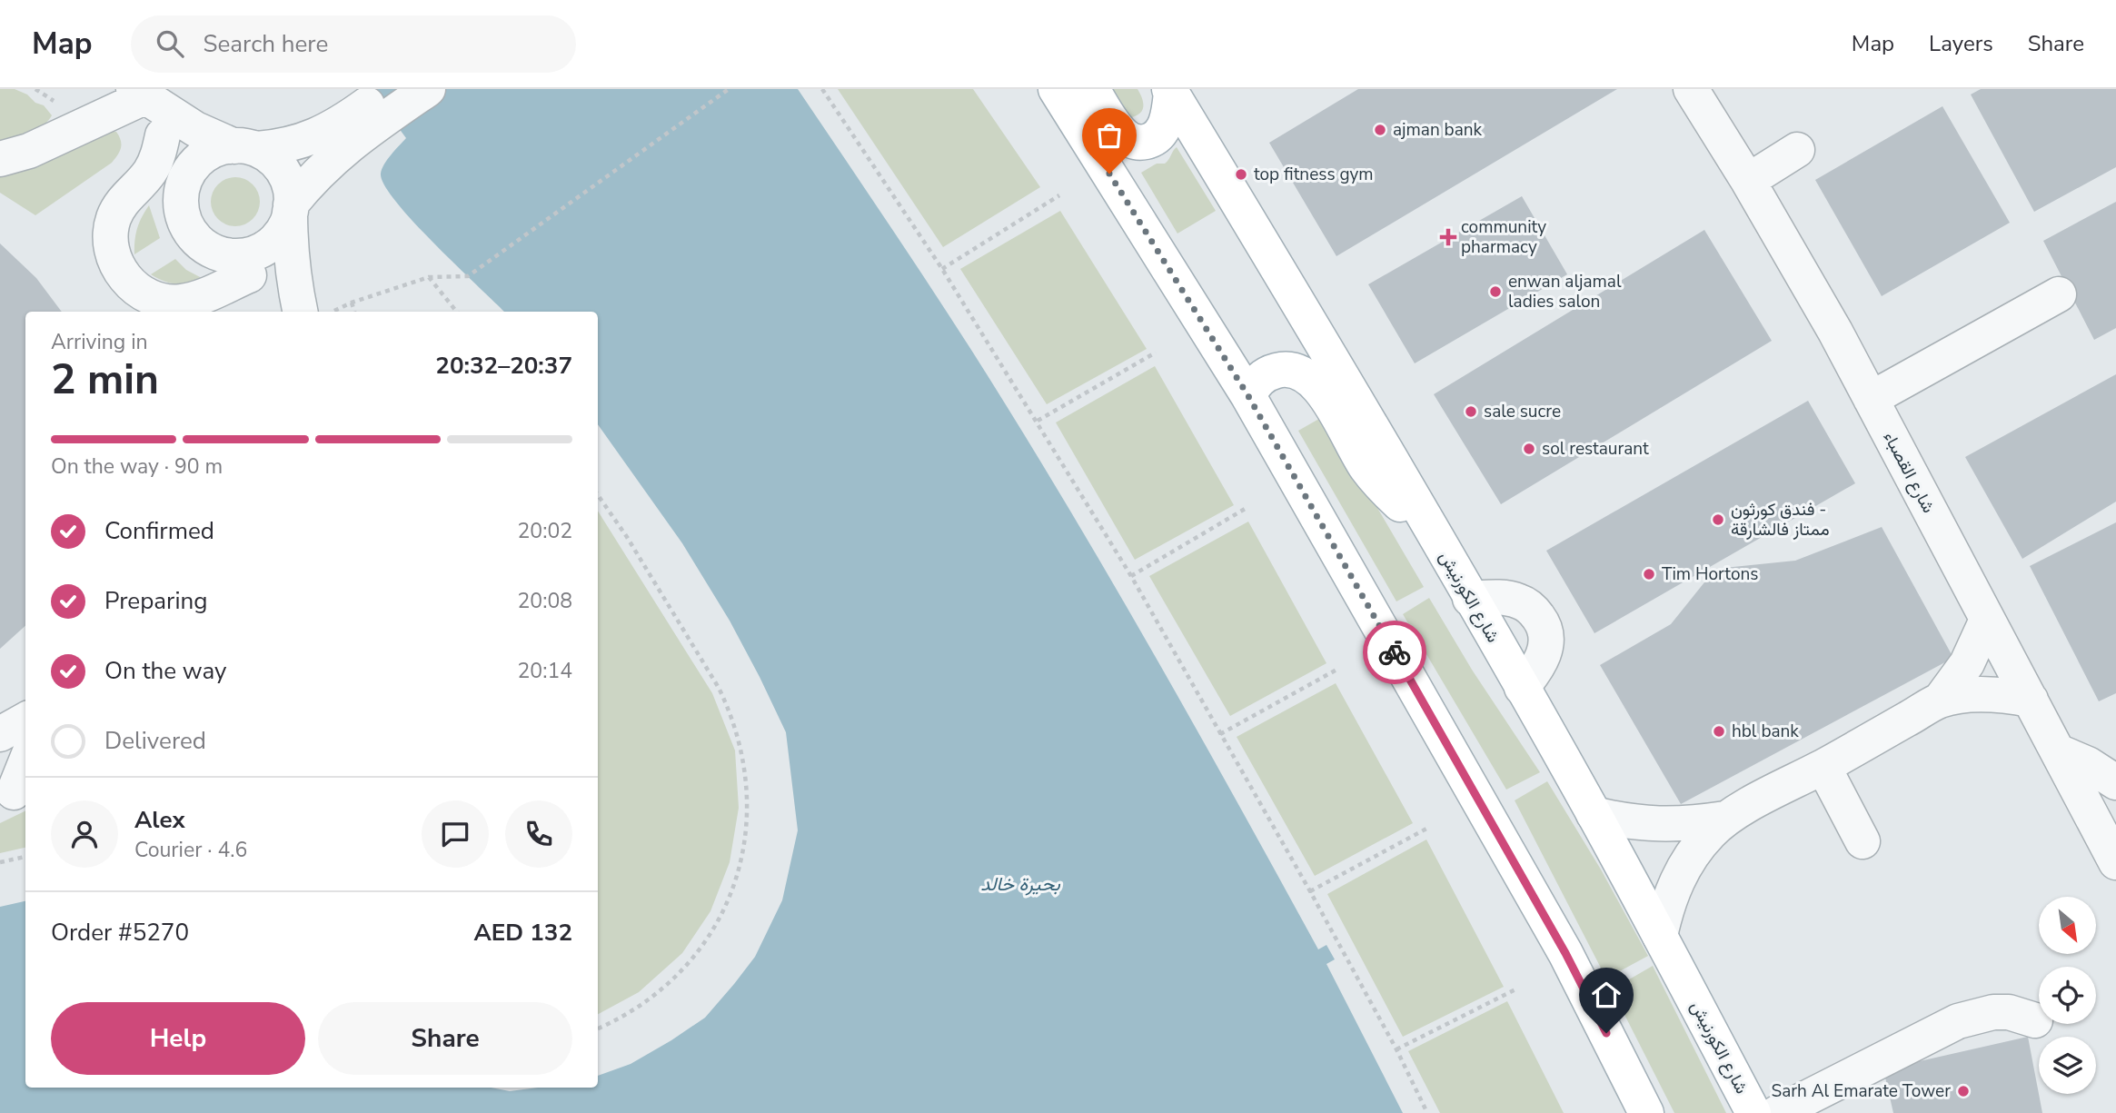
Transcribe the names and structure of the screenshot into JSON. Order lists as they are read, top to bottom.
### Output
{
  "streets": {
    "main road": ["شارع الكورنيش"],
    "street": ["شارع القصباء"]
  },
  "water": ["بحيرة خالد"],
  "places": {
    "other": [
      "ajman bank",
      "top fitness gym",
      "enwan aljamal ladies salon",
      "sale sucre",
      "sol restaurant",
      "فندق كورثون - ممتاز فالشارقة",
      "Tim Hortons",
      "hbl bank",
      "Sarh Al Emarate Tower"
    ],
    "health": ["community pharmacy"]
  },
  "north": "bottom right",
  "page": {
    "header": "Map",
    "search": "Search here",
    "nav": ["Map", "Layers", "Share"],
    "heading": ["2 min", "Arriving in", "20:32–20:37"],
    "panel": [
      "Alex",
      "Courier · 4.6",
      "Order #5270",
      "AED 132"
    ],
    "bar": "On the way · 90 m",
    "list": [
      ["Confirmed", "20:02"],
      ["Preparing", "20:08"],
      ["On the way", "20:14"],
      "Delivered"
    ],
    "buttons": ["Help", "Share"]
  }
}
